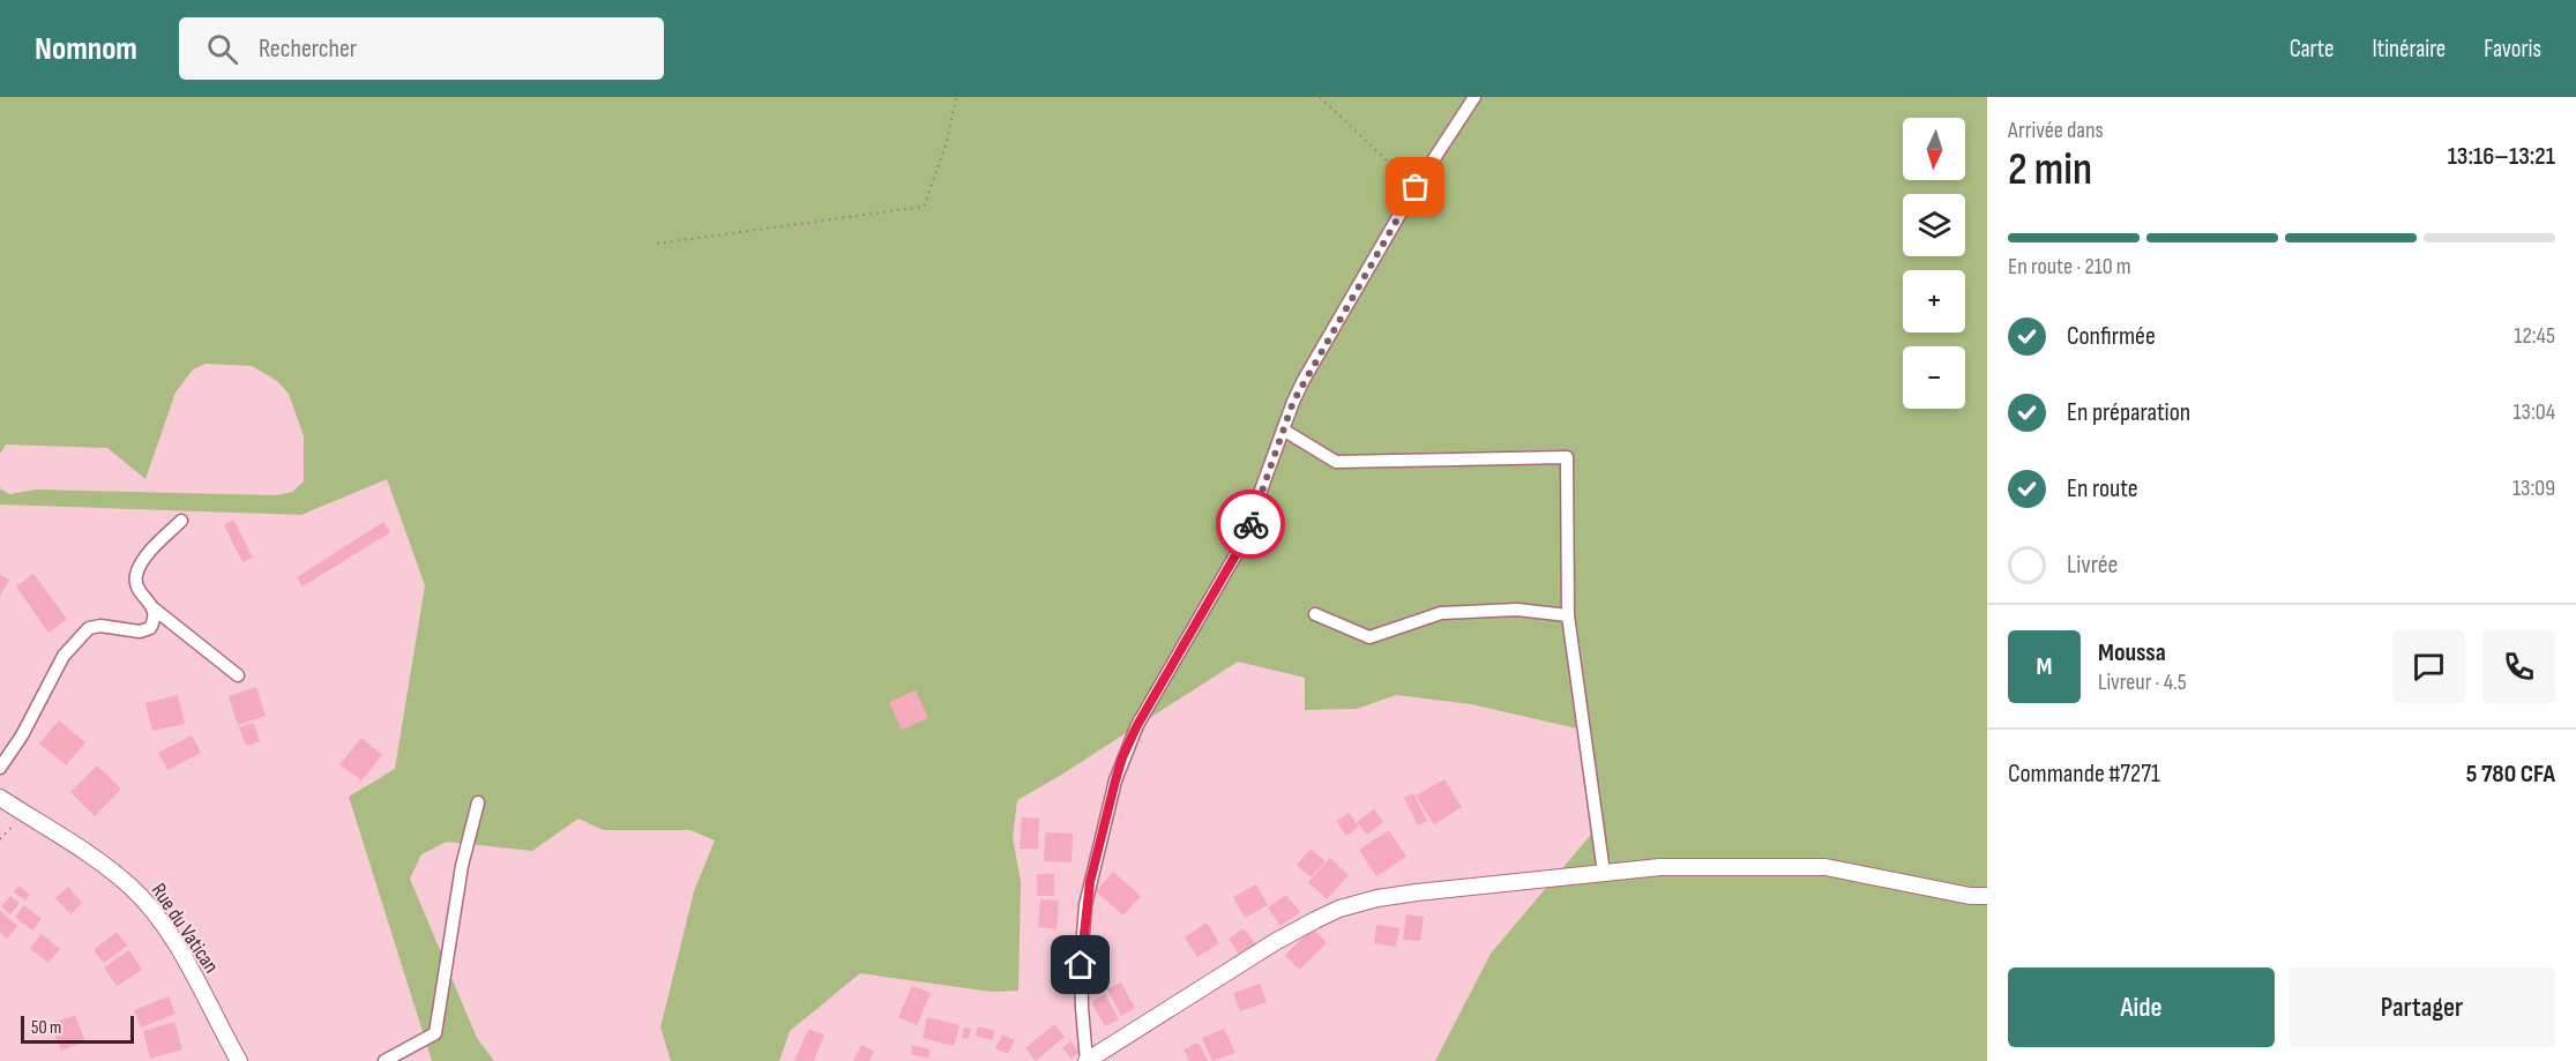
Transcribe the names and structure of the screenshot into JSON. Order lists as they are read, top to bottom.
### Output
{
  "streets": {
    "street": ["Rue du Vatican"]
  },
  "scale_bar": "50 m",
  "north": "bottom",
  "page": {
    "header": "Nomnom",
    "search": "Rechercher",
    "nav": ["Carte", "Itinéraire", "Favoris"],
    "heading": ["2 min", "Arrivée dans", "13:16–13:21"],
    "panel": [
      "Moussa",
      "Livreur · 4.5",
      "Commande #7271",
      "5 780 CFA"
    ],
    "map_buttons": ["+", "−"],
    "bar": "En route · 210 m",
    "list": [
      ["Confirmée", "12:45"],
      ["En préparation", "13:04"],
      ["En route", "13:09"],
      "Livrée"
    ],
    "round": "M",
    "buttons": ["Aide", "Partager"],
    "scale": "50 m"
  }
}
